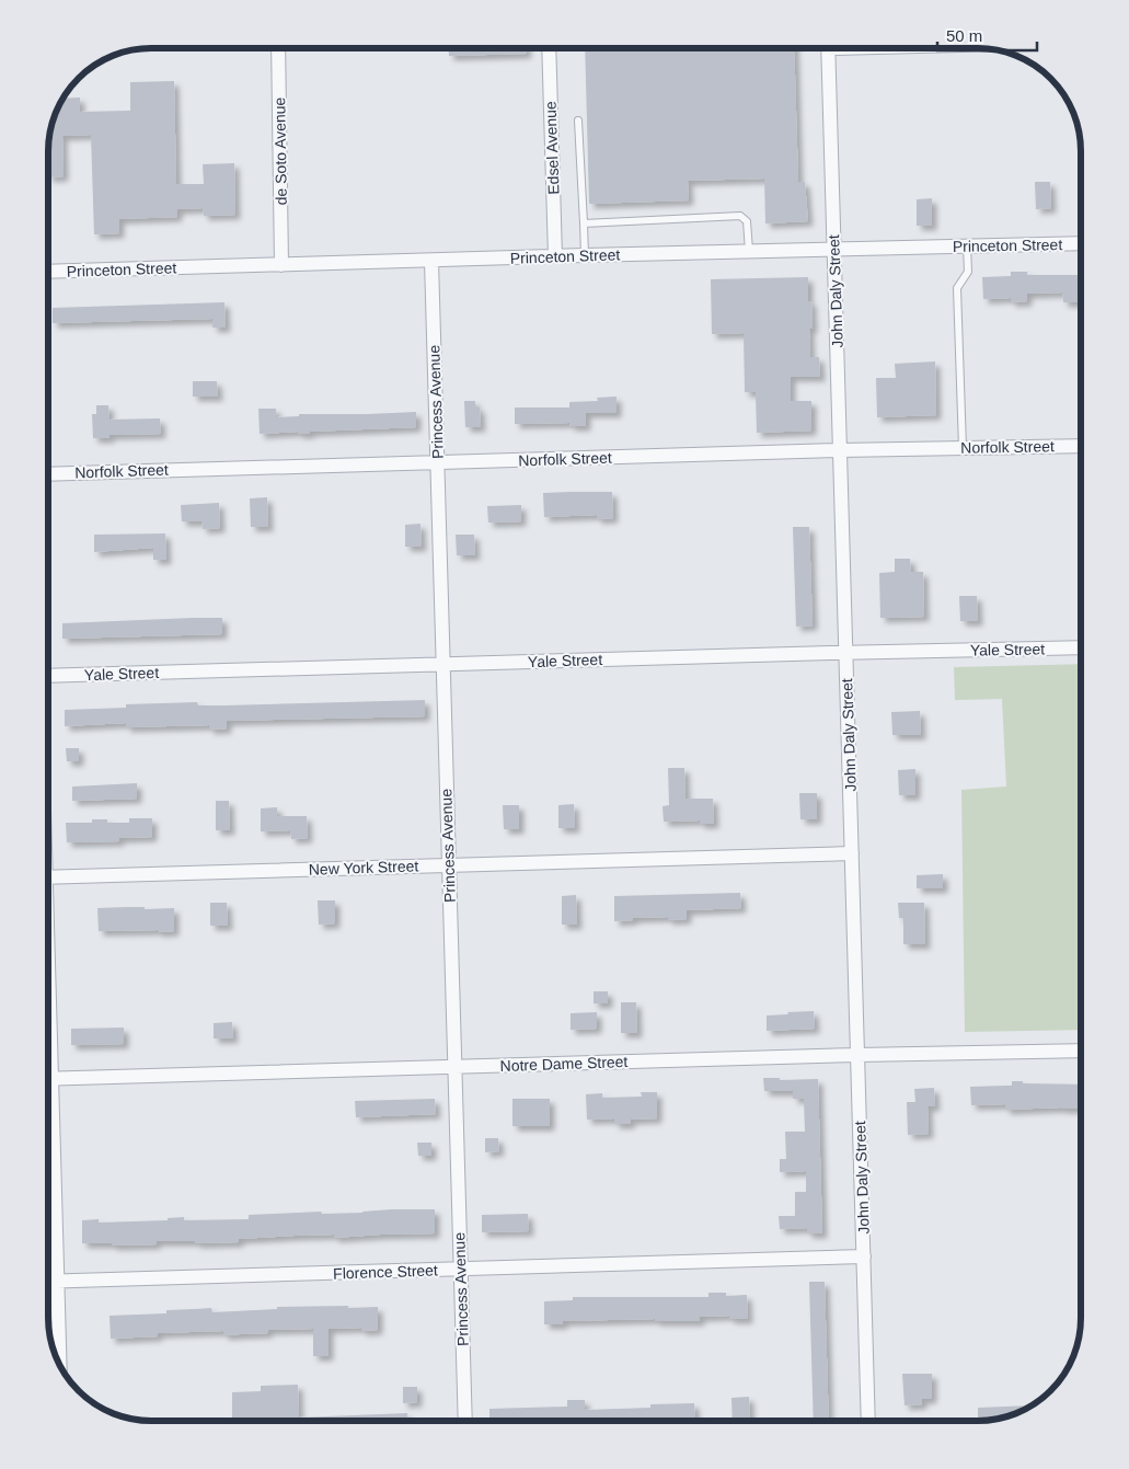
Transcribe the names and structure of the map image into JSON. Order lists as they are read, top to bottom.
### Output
{
  "streets": {
    "street": [
      "Edsel Avenue",
      "de Soto Avenue",
      "Princeton Street",
      "John Daly Street",
      "Princess Avenue",
      "Norfolk Street",
      "Yale Street",
      "New York Street",
      "Notre Dame Street",
      "Florence Street"
    ]
  },
  "crossings": [
    ["Edsel Avenue", "Princeton Street"],
    ["de Soto Avenue", "Princeton Street"],
    ["Princeton Street", "John Daly Street"],
    ["Princeton Street", "Princess Avenue"],
    ["John Daly Street", "Norfolk Street"],
    ["John Daly Street", "Yale Street"],
    ["John Daly Street", "New York Street"],
    ["John Daly Street", "Notre Dame Street"],
    ["John Daly Street", "Florence Street"],
    ["Princess Avenue", "Norfolk Street"],
    ["Princess Avenue", "Yale Street"],
    ["Princess Avenue", "New York Street"],
    ["Princess Avenue", "Notre Dame Street"],
    ["Princess Avenue", "Florence Street"]
  ],
  "scale_bar": "50 m"
}
